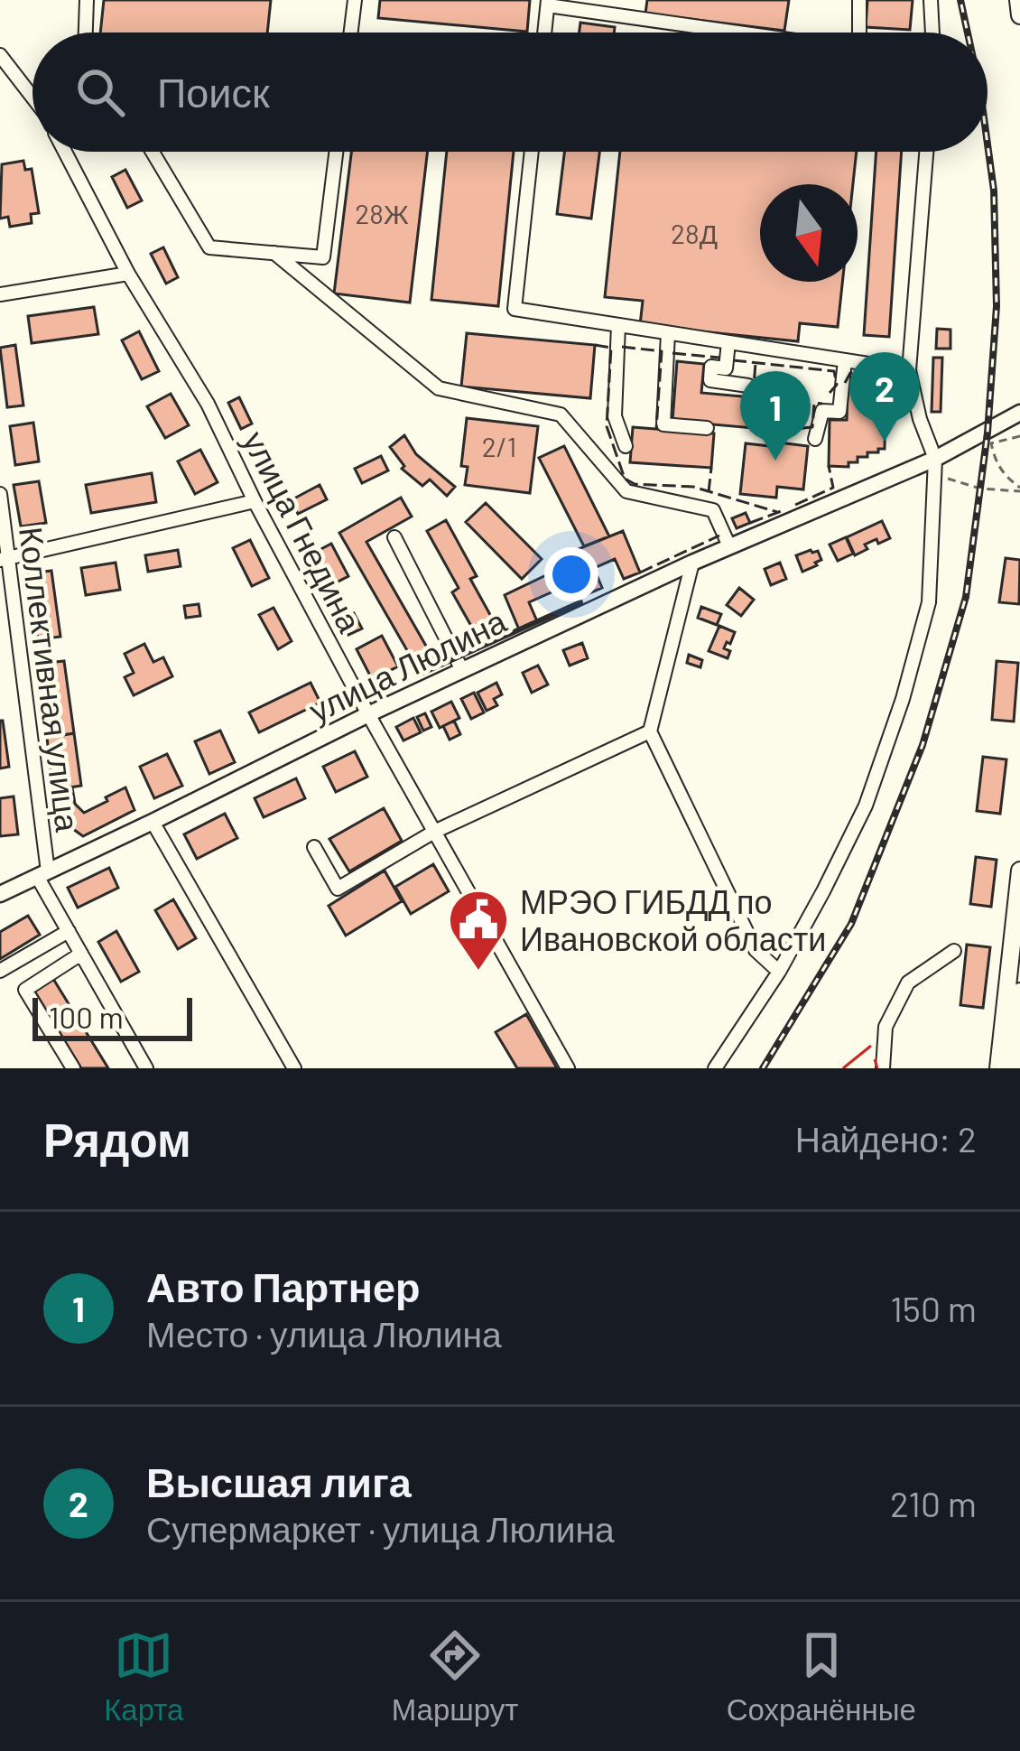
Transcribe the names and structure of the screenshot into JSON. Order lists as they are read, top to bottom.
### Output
{
  "streets": {
    "main road": ["улица Люлина"],
    "street": ["улица Гнедина", "Коллективная улица"]
  },
  "crossings": [
    ["улица Гнедина", "улица Люлина"],
    ["улица Люлина", "Коллективная улица"]
  ],
  "places": {
    "public building": ["МРЭО ГИБДД по Ивановской области"]
  },
  "house_numbers": ["28Ж", "28Д", "2/1"],
  "scale_bar": "100 m",
  "north": "bottom",
  "page": {
    "search": "Поиск",
    "pins": ["2", "1"],
    "scale": "100 m",
    "heading": ["Рядом", "Найдено: 2"],
    "list": [
      {
        "mark": "1",
        "name": "Авто Партнер",
        "note": "Место · улица Люлина",
        "value": "150 m"
      },
      {
        "mark": "2",
        "name": "Высшая лига",
        "note": "Супермаркет · улица Люлина",
        "value": "210 m"
      }
    ],
    "nav": ["Карта", "Маршрут", "Сохранённые"]
  }
}
